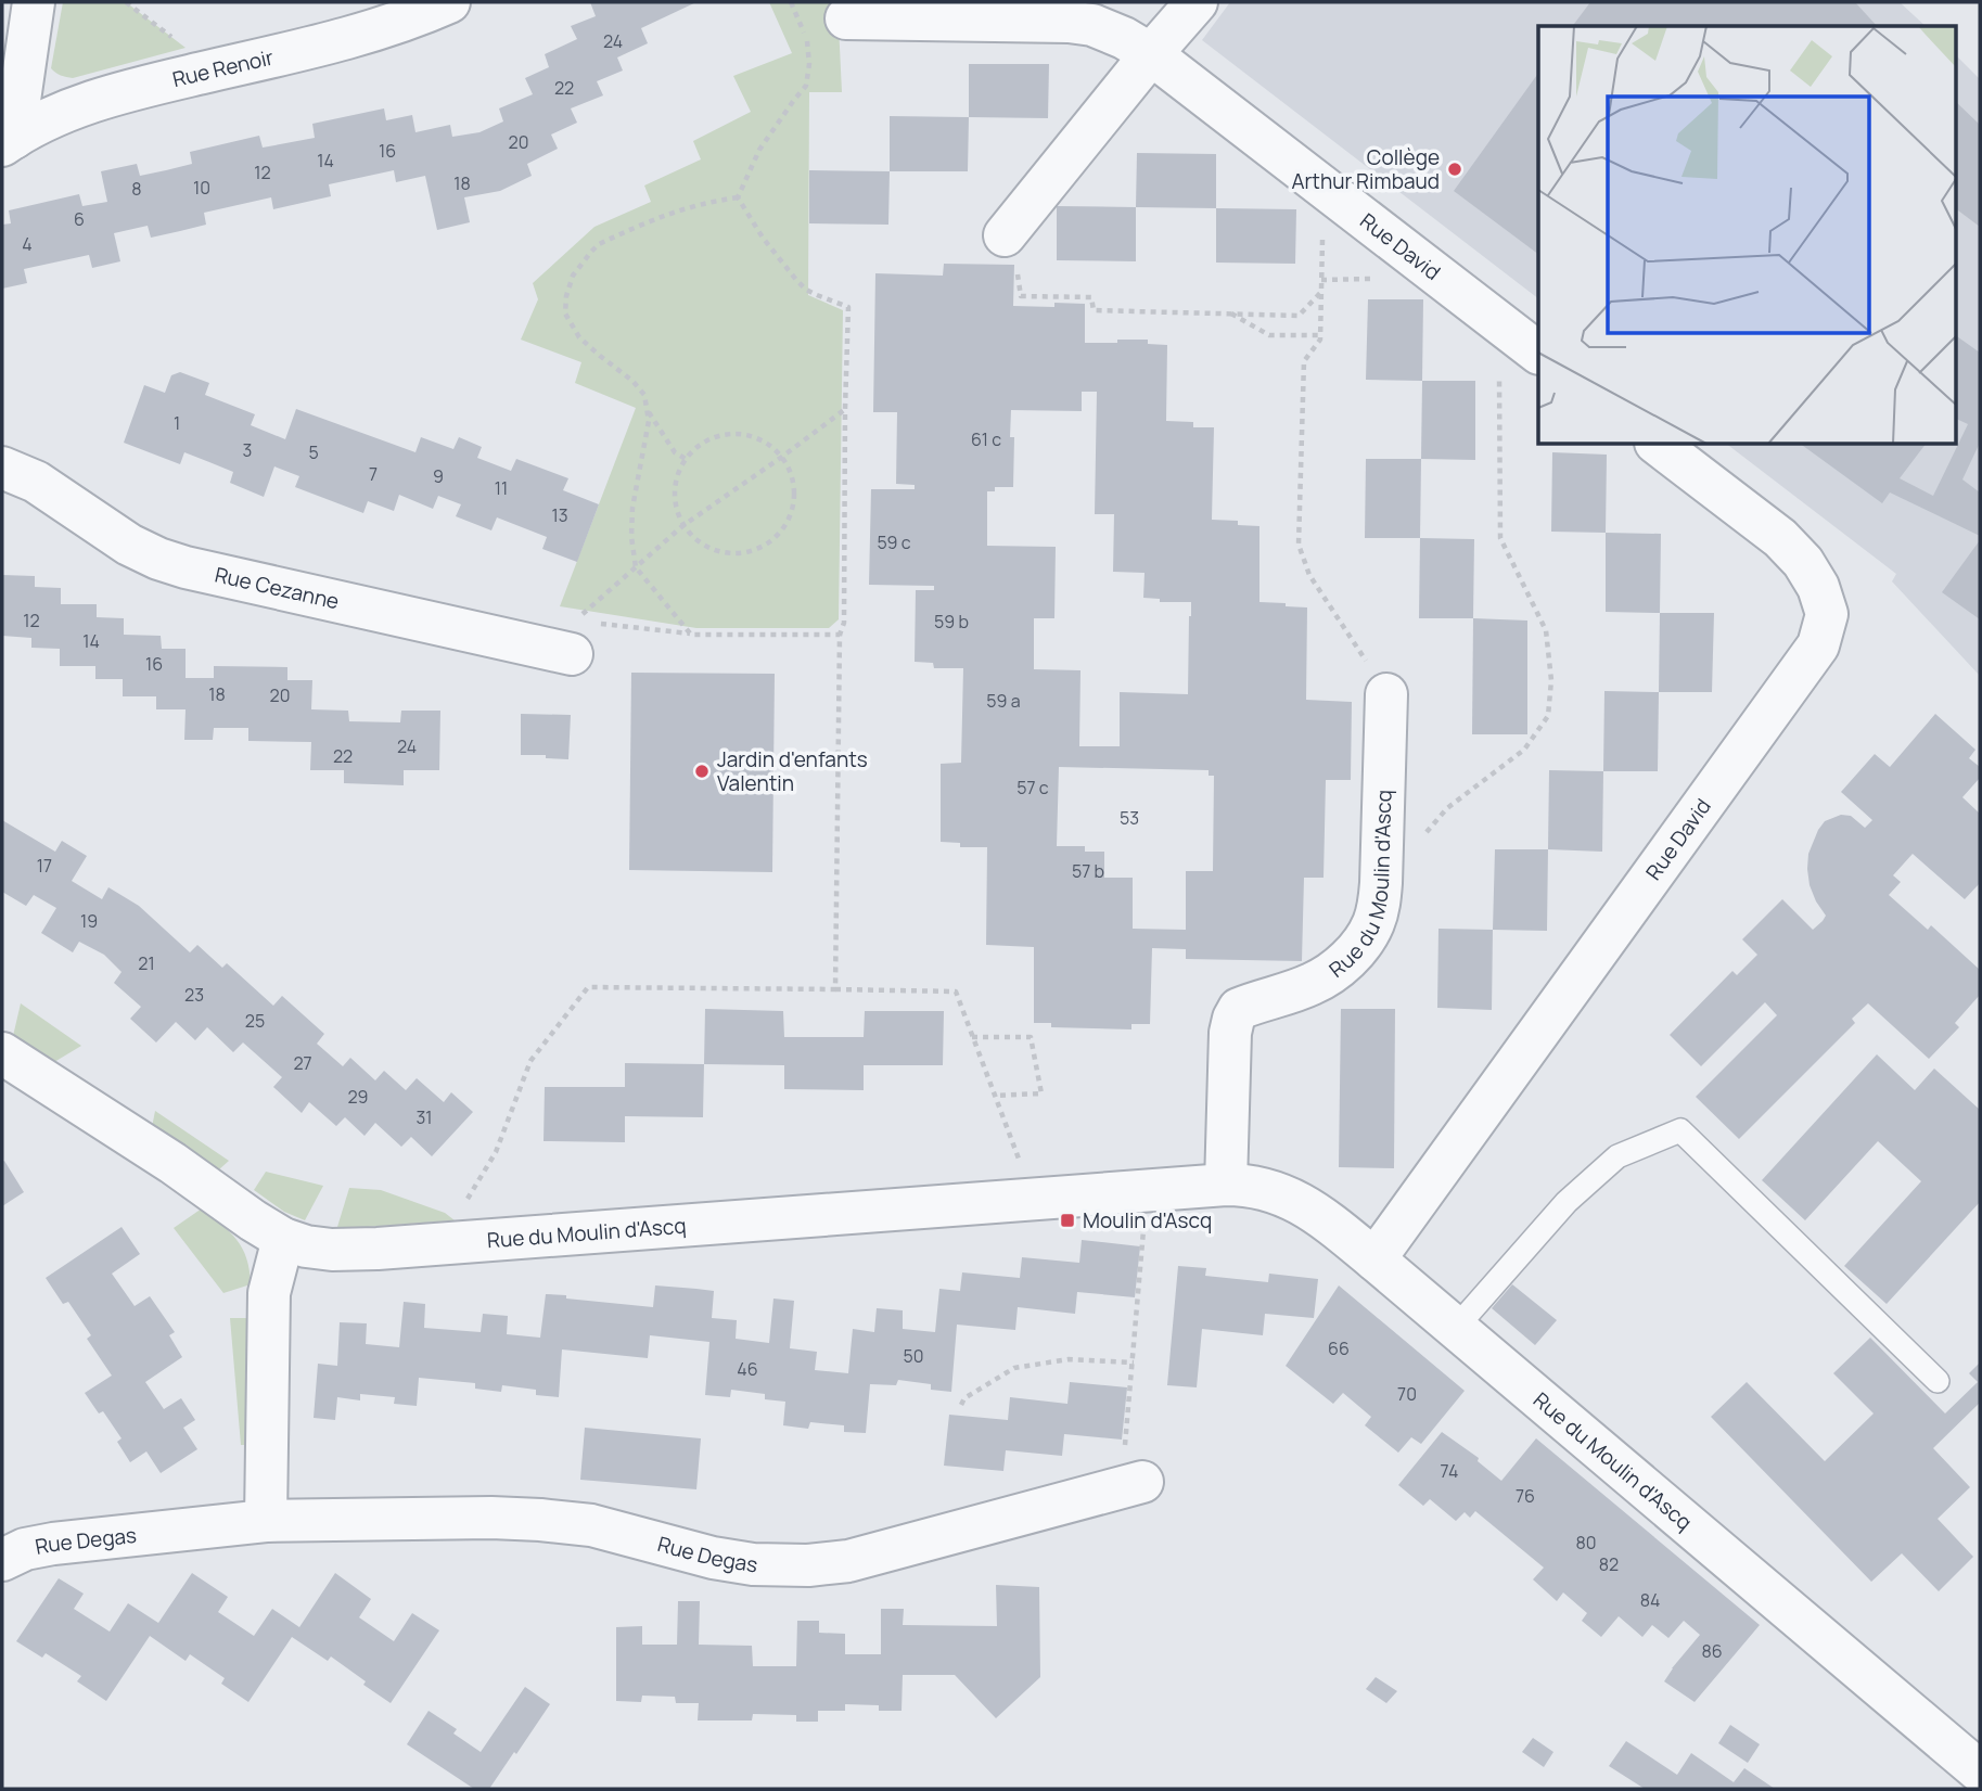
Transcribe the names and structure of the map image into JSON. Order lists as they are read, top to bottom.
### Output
{
  "streets": {
    "street": [
      "Rue Renoir",
      "Rue David",
      "Rue Cezanne",
      "Rue du Moulin d'Ascq",
      "Rue Degas"
    ]
  },
  "crossings": [
    ["Rue David", "Rue du Moulin d'Ascq"]
  ],
  "places": {
    "other": ["Collège Arthur Rimbaud", "Jardin d'enfants Valentin"],
    "transit": ["Moulin d'Ascq"]
  },
  "house_numbers": [
    "24",
    "22",
    "20",
    "16",
    "14",
    "12",
    "18",
    "10",
    "8",
    "6",
    "4",
    "1",
    "61 c",
    "3",
    "5",
    "7",
    "9",
    "11",
    "13",
    "59 c",
    "12",
    "59 b",
    "14",
    "16",
    "18",
    "20",
    "59 a",
    "24",
    "22",
    "57 c",
    "53",
    "17",
    "57 b",
    "19",
    "21",
    "23",
    "25",
    "27",
    "29",
    "31",
    "66",
    "50",
    "46",
    "70",
    "74",
    "76",
    "80",
    "82",
    "84",
    "86"
  ]
}
